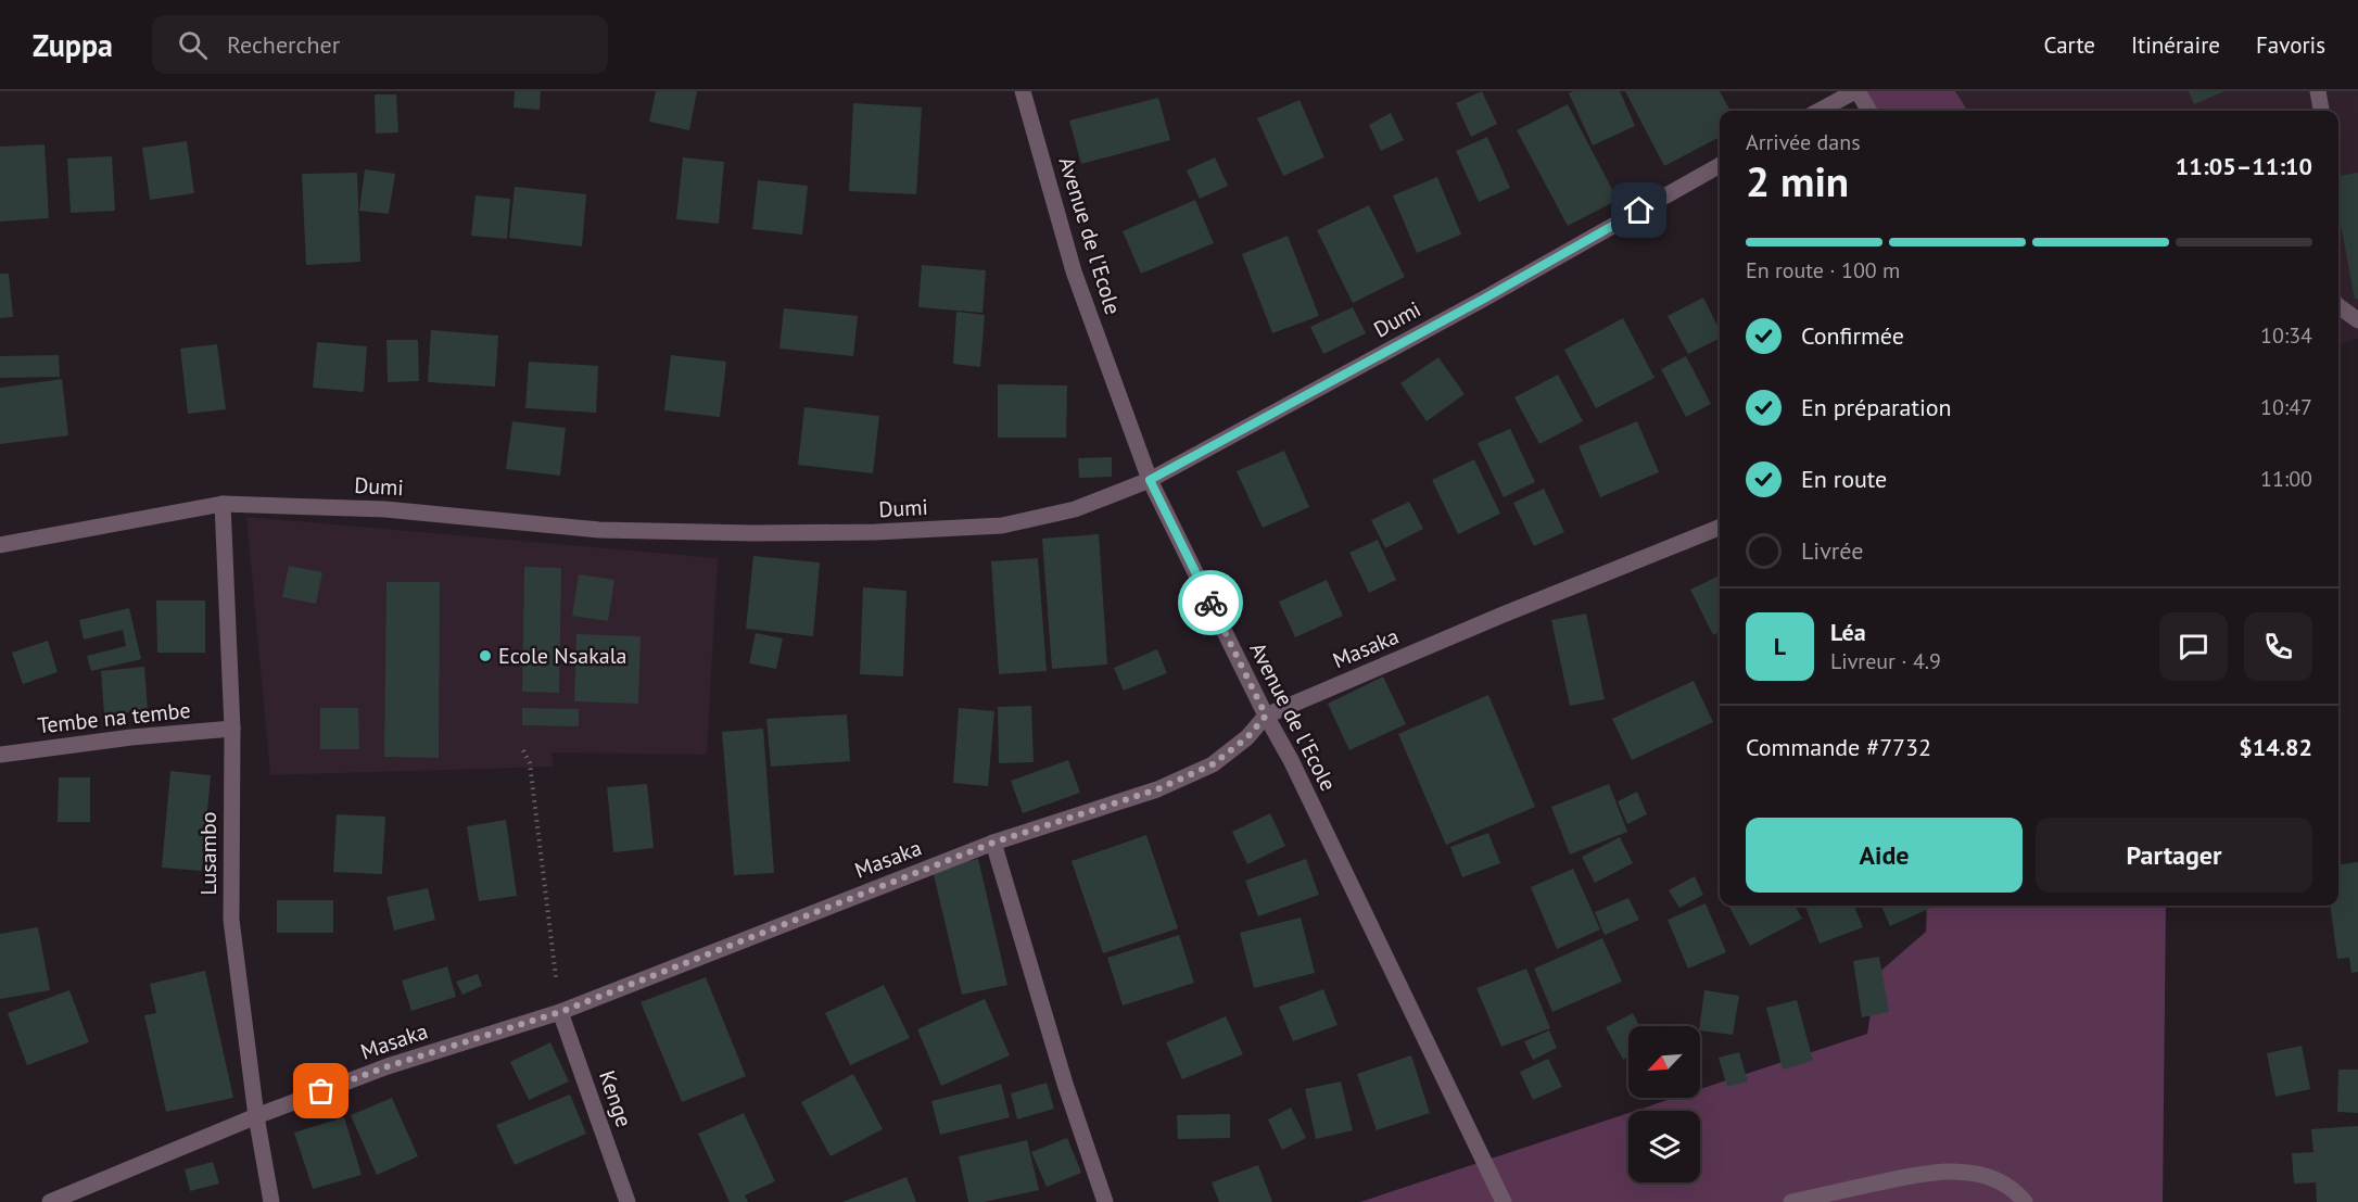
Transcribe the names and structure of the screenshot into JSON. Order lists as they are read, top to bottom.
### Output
{
  "streets": {
    "street": [
      "Avenue de l'Ecole",
      "Dumi",
      "Masaka",
      "Tembe na tembe",
      "Lusambo",
      "Kenge"
    ]
  },
  "crossings": [
    ["Avenue de l'Ecole", "Dumi"],
    ["Avenue de l'Ecole", "Masaka"],
    ["Dumi", "Lusambo"],
    ["Masaka", "Lusambo"],
    ["Masaka", "Kenge"],
    ["Tembe na tembe", "Lusambo"]
  ],
  "places": ["Ecole Nsakala"],
  "north": "bottom left",
  "page": {
    "header": "Zuppa",
    "search": "Rechercher",
    "nav": ["Carte", "Itinéraire", "Favoris"],
    "heading": ["2 min", "Arrivée dans", "11:05–11:10"],
    "panel": [
      "Léa",
      "Livreur · 4.9",
      "Commande #7732",
      "$14.82"
    ],
    "bar": "En route · 100 m",
    "list": [
      ["Confirmée", "10:34"],
      ["En préparation", "10:47"],
      ["En route", "11:00"],
      "Livrée"
    ],
    "round": "L",
    "buttons": ["Aide", "Partager"]
  }
}
